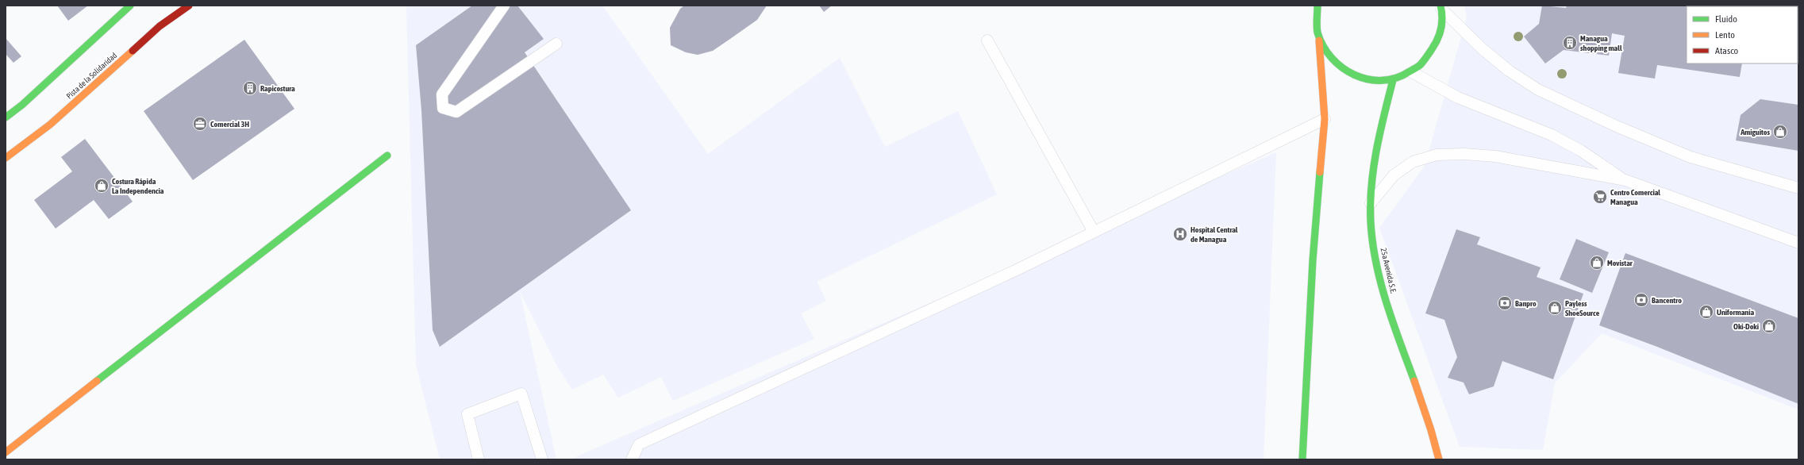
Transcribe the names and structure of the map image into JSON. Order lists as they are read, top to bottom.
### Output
{
  "streets": {
    "street": ["Pista de la Solidaridad", "25a Avenida S.E."]
  },
  "places": {
    "building": ["Managua shopping mall", "Rapicostura"],
    "office": ["Comercial 3H"],
    "shop": [
      "Amiguitos",
      "Costura Rápida La Independencia",
      "Movistar",
      "Payless ShoeSource",
      "Uniformania",
      "Oki-Doki"
    ],
    "supermarket": ["Centro Comercial Managua"],
    "hospital": ["Hospital Central de Managua"],
    "bank": ["Bancentro", "Banpro"]
  },
  "legend": ["Fluido", "Lento", "Atasco"]
}
